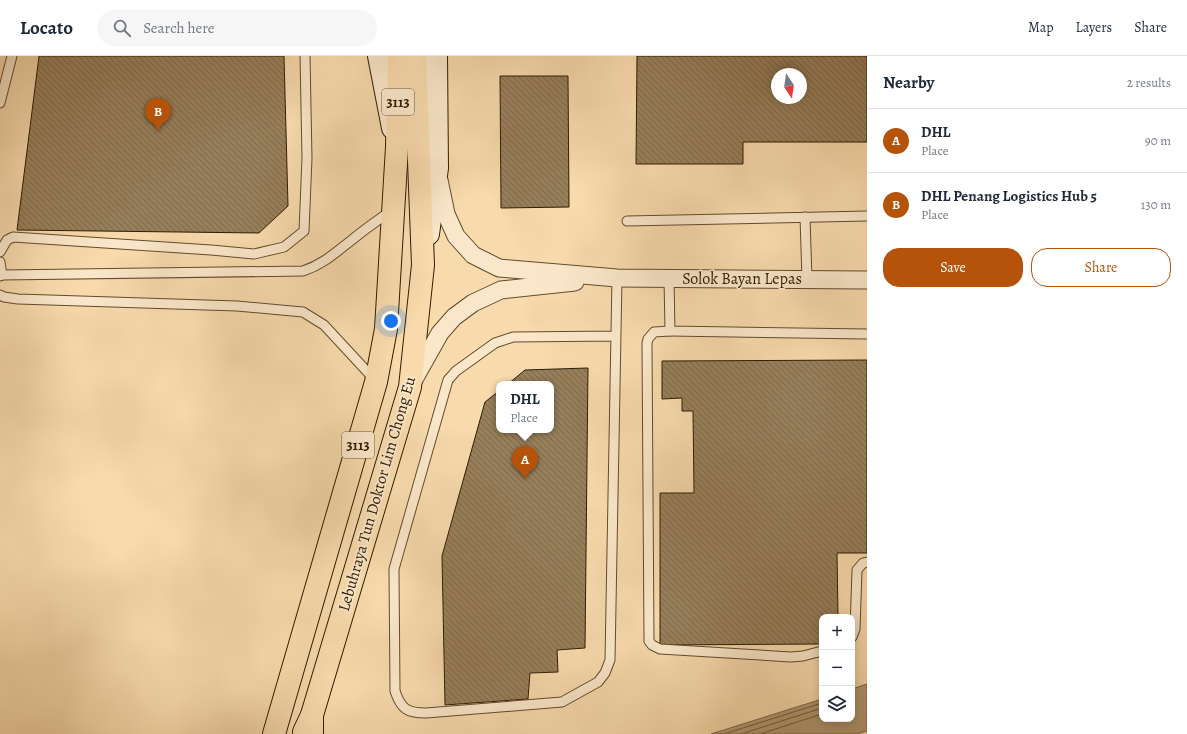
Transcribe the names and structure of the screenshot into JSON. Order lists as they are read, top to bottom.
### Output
{
  "streets": {
    "highway": ["3113", "Lebuhraya Tun Doktor Lim Chong Eu"],
    "street": ["Solok Bayan Lepas"]
  },
  "crossings": [
    ["Solok Bayan Lepas", "Lebuhraya Tun Doktor Lim Chong Eu"]
  ],
  "north": "bottom",
  "page": {
    "header": "Locato",
    "search": "Search here",
    "nav": ["Map", "Layers", "Share"],
    "heading": ["Nearby", "2 results"],
    "pins": ["B", "A"],
    "list": [
      {
        "mark": "A",
        "name": "DHL",
        "note": "Place",
        "value": "90 m"
      },
      {
        "mark": "B",
        "name": "DHL Penang Logistics Hub 5",
        "note": "Place",
        "value": "130 m"
      }
    ],
    "buttons": ["Save", "Share"],
    "popup": ["DHL", "Place"],
    "map_buttons": ["+", "−"]
  }
}
